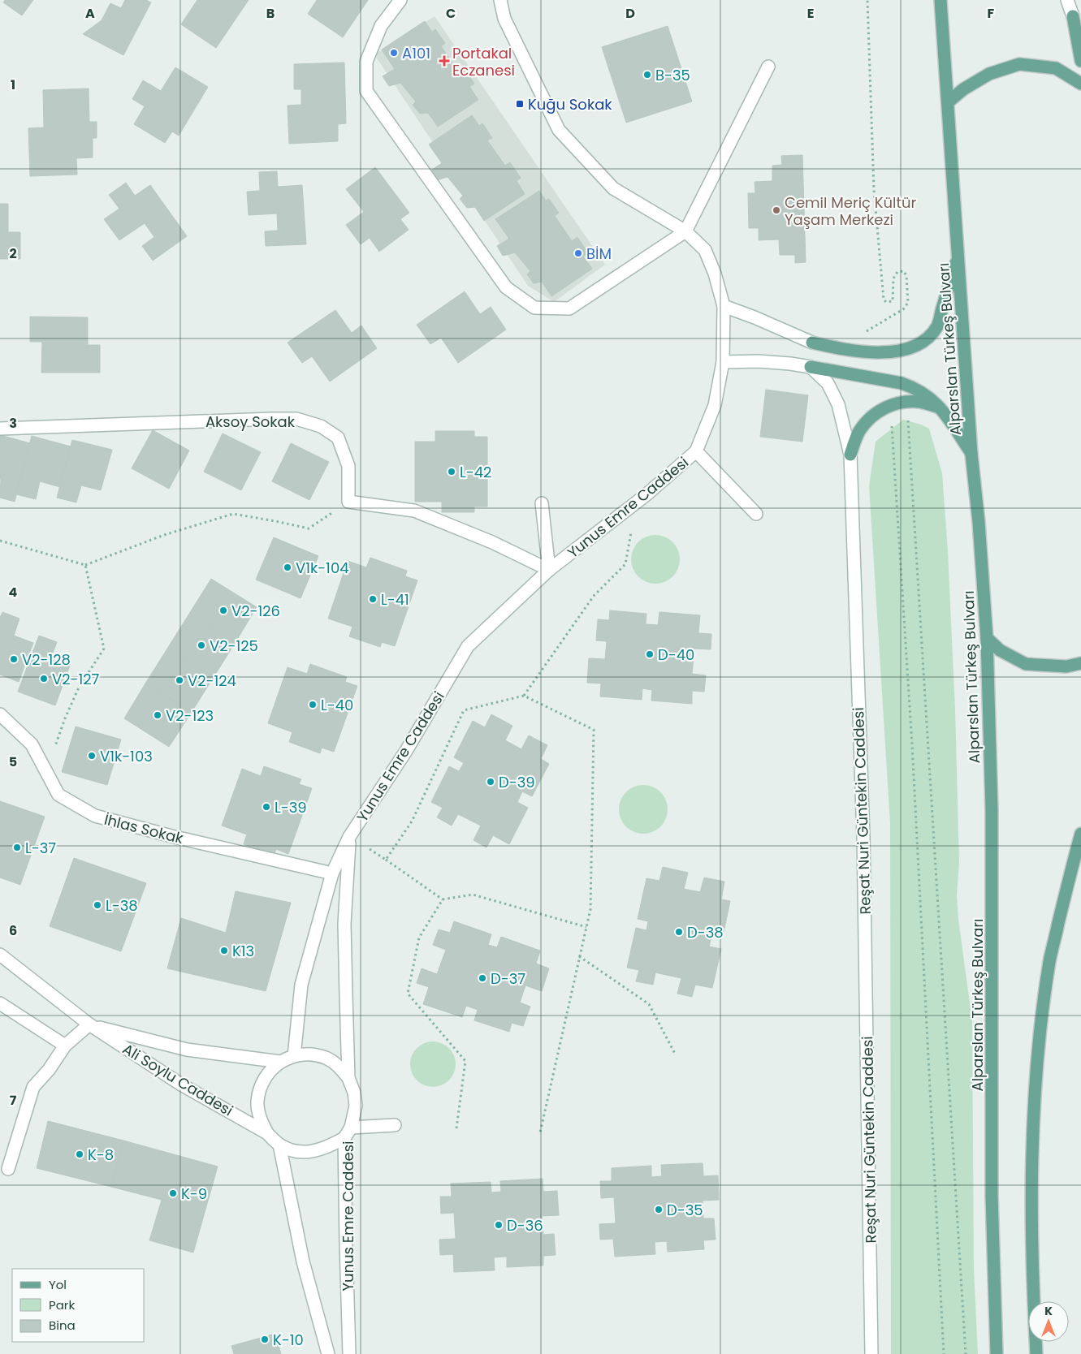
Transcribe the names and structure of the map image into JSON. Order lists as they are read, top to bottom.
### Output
{
  "streets": {
    "main road": ["Alparslan Türkeş Bulvarı"],
    "street": [
      "Aksoy Sokak",
      "Yunus Emre Caddesi",
      "Reşat Nuri Güntekin Caddesi",
      "İhlas Sokak",
      "Ali Soylu Caddesi"
    ]
  },
  "crossings": [
    ["Yunus Emre Caddesi", "İhlas Sokak"],
    ["Yunus Emre Caddesi", "Ali Soylu Caddesi"]
  ],
  "places": {
    "other": [
      "A101",
      "B-35",
      "Cemil Meriç Kültür Yaşam Merkezi",
      "BİM",
      "L-42",
      "V1k-104",
      "L-41",
      "V2-126",
      "V2-125",
      "D-40",
      "V2-128",
      "V2-127",
      "V2-124",
      "L-40",
      "V2-123",
      "V1k-103",
      "D-39",
      "L-39",
      "L-37",
      "L-38",
      "D-38",
      "K13",
      "D-37",
      "K-8",
      "K-9",
      "D-35",
      "D-36",
      "K-10"
    ],
    "health": ["Portakal Eczanesi"],
    "transit": ["Kuğu Sokak"]
  },
  "legend": ["Yol", "Park", "Bina"],
  "north": "top",
  "grid": {
    "columns": [
      "A",
      "B",
      "C",
      "D",
      "E",
      "F"
    ],
    "rows": [
      "1",
      "2",
      "3",
      "4",
      "5",
      "6",
      "7"
    ]
  }
}
